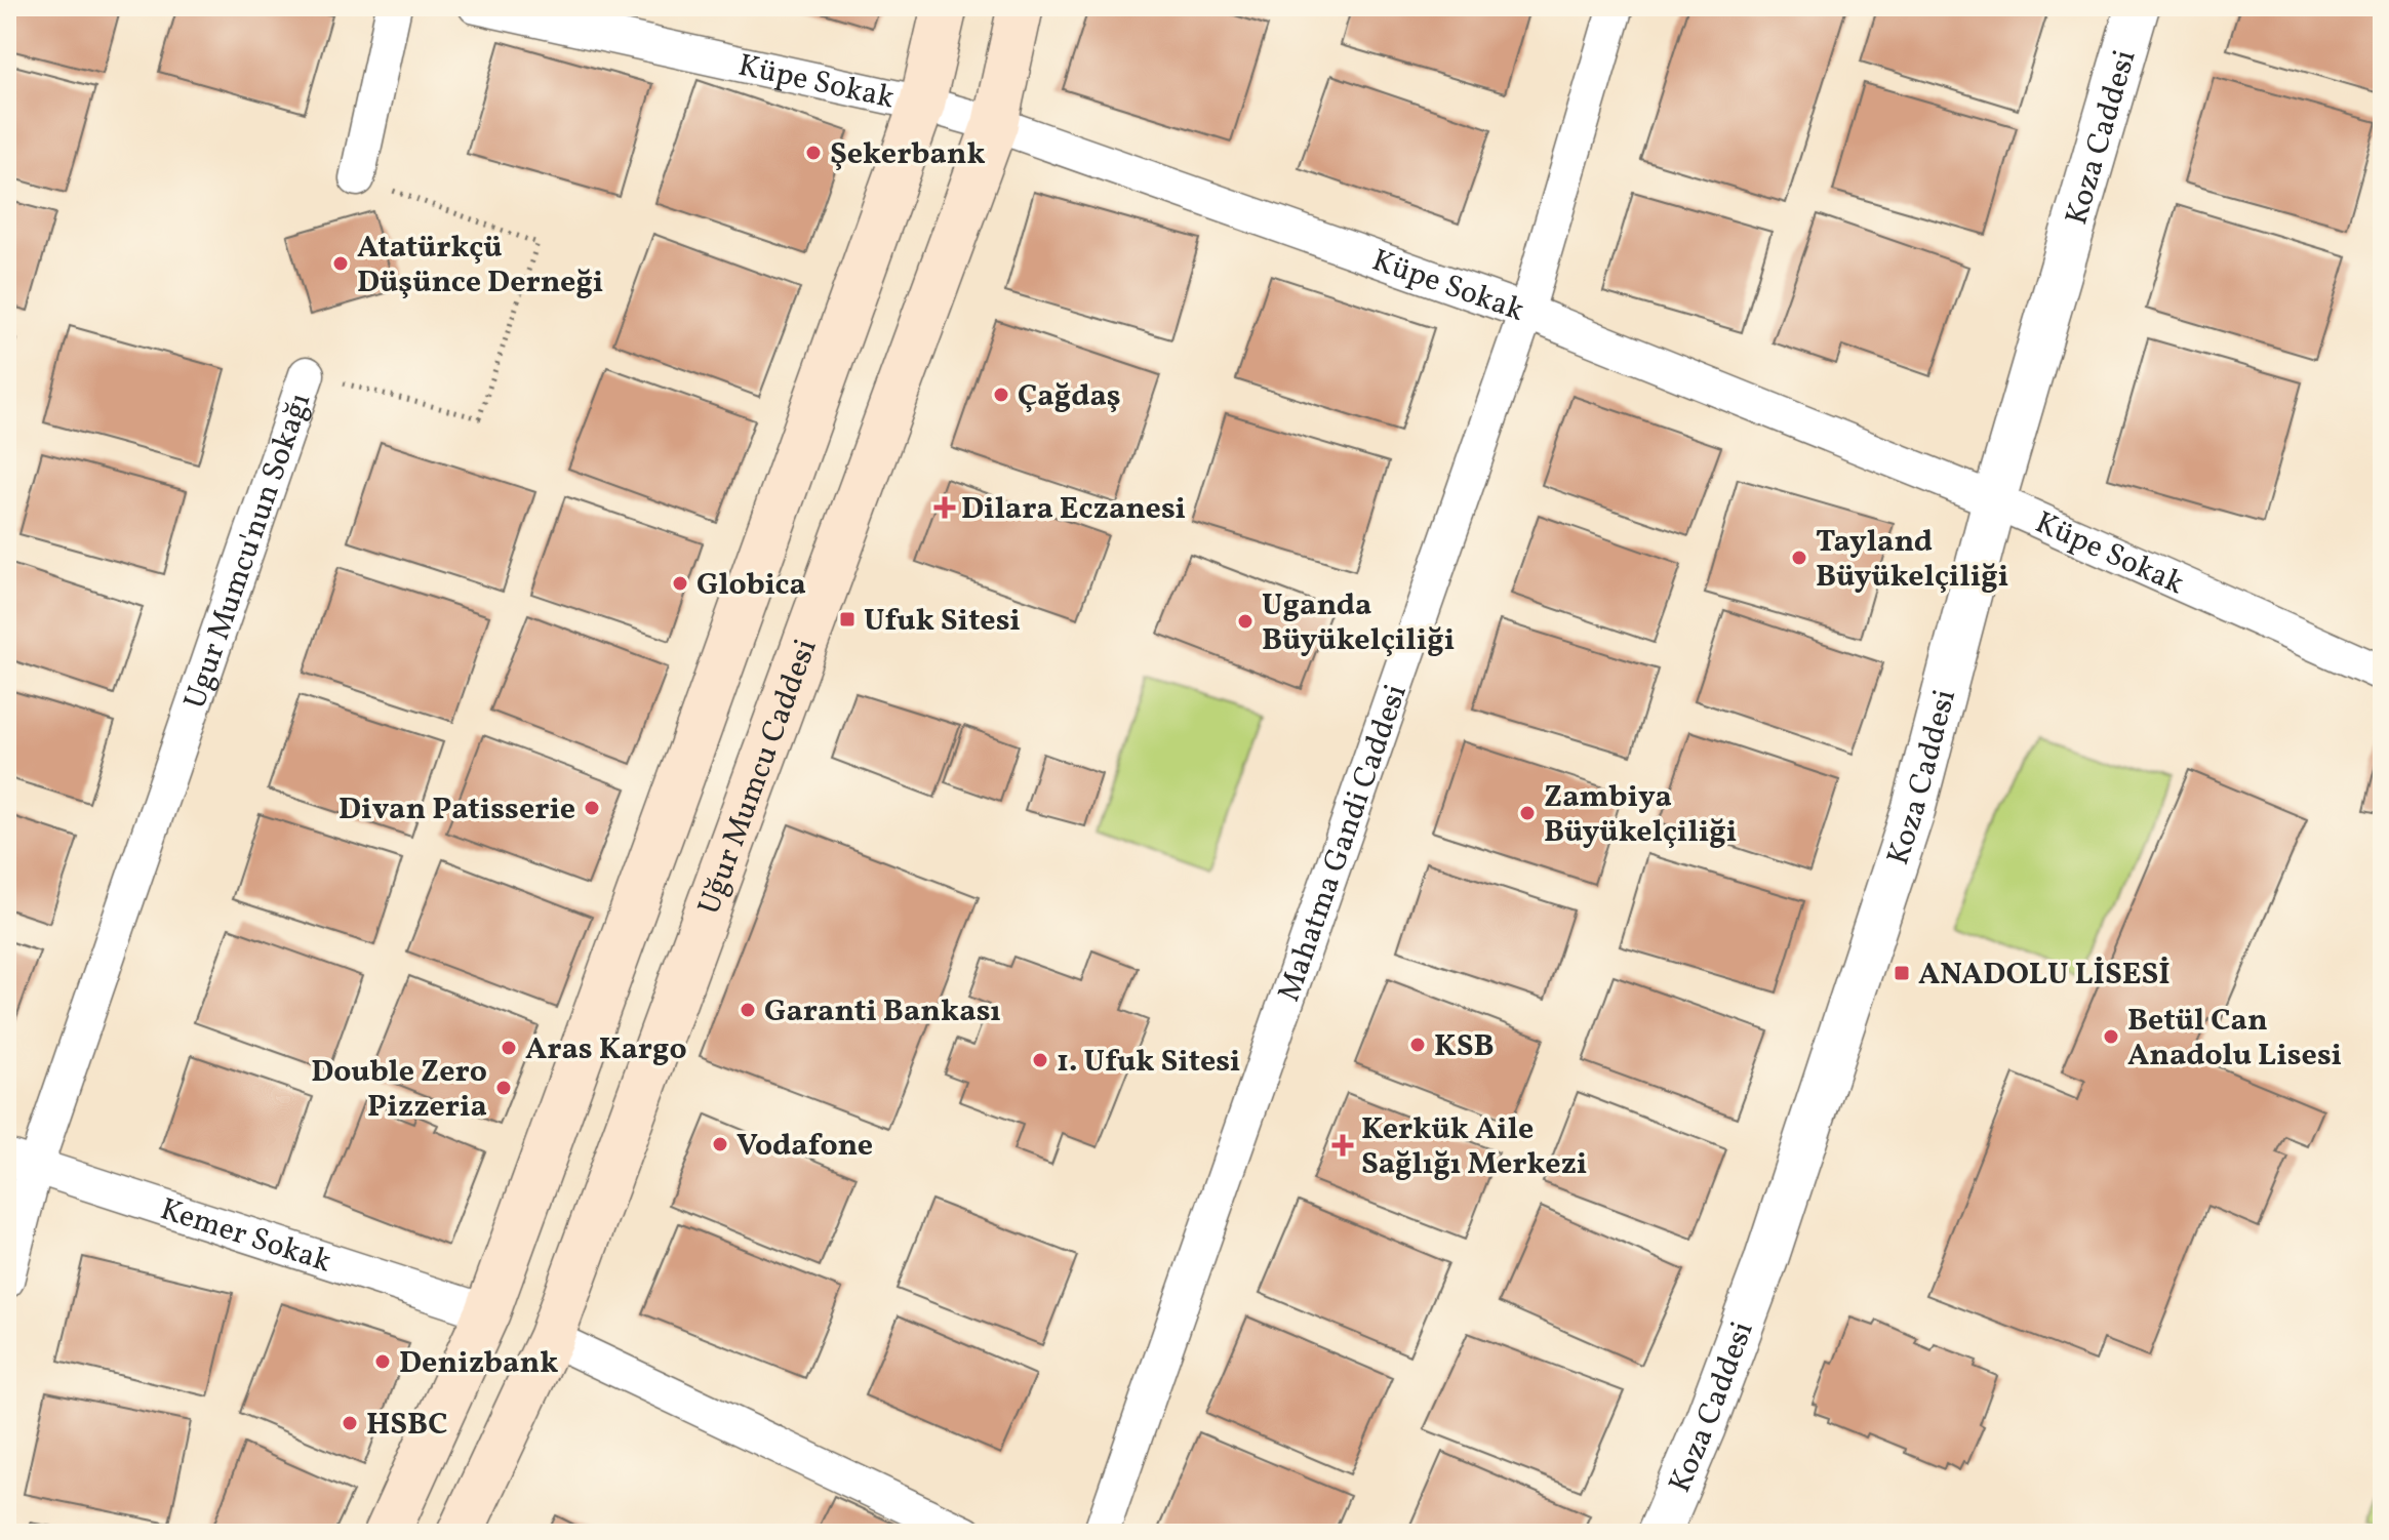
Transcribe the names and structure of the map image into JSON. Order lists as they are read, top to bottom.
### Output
{
  "streets": {
    "main road": ["Uğur Mumcu Caddesi"],
    "street": [
      "Küpe Sokak",
      "Koza Caddesi",
      "Ugur Mumcu'nun Sokağı",
      "Mahatma Gandi Caddesi",
      "Kemer Sokak"
    ]
  },
  "crossings": [
    ["Küpe Sokak", "Koza Caddesi"],
    ["Küpe Sokak", "Uğur Mumcu Caddesi"],
    ["Küpe Sokak", "Mahatma Gandi Caddesi"],
    ["Ugur Mumcu'nun Sokağı", "Kemer Sokak"]
  ],
  "places": {
    "other": [
      "Şekerbank",
      "Atatürkçü Düşünce Derneği",
      "Çağdaş",
      "Tayland Büyükelçiliği",
      "Globica",
      "Uganda Büyükelçiliği",
      "Divan Patisserie",
      "Zambiya Büyükelçiliği",
      "Garanti Bankası",
      "Betül Can Anadolu Lisesi",
      "KSB",
      "Aras Kargo",
      "1. Ufuk Sitesi",
      "Double Zero Pizzeria",
      "Vodafone",
      "Denizbank",
      "HSBC"
    ],
    "health": ["Dilara Eczanesi", "Kerkük Aile Sağlığı Merkezi"],
    "transit": ["Ufuk Sitesi", "ANADOLU LİSESİ"]
  }
}
